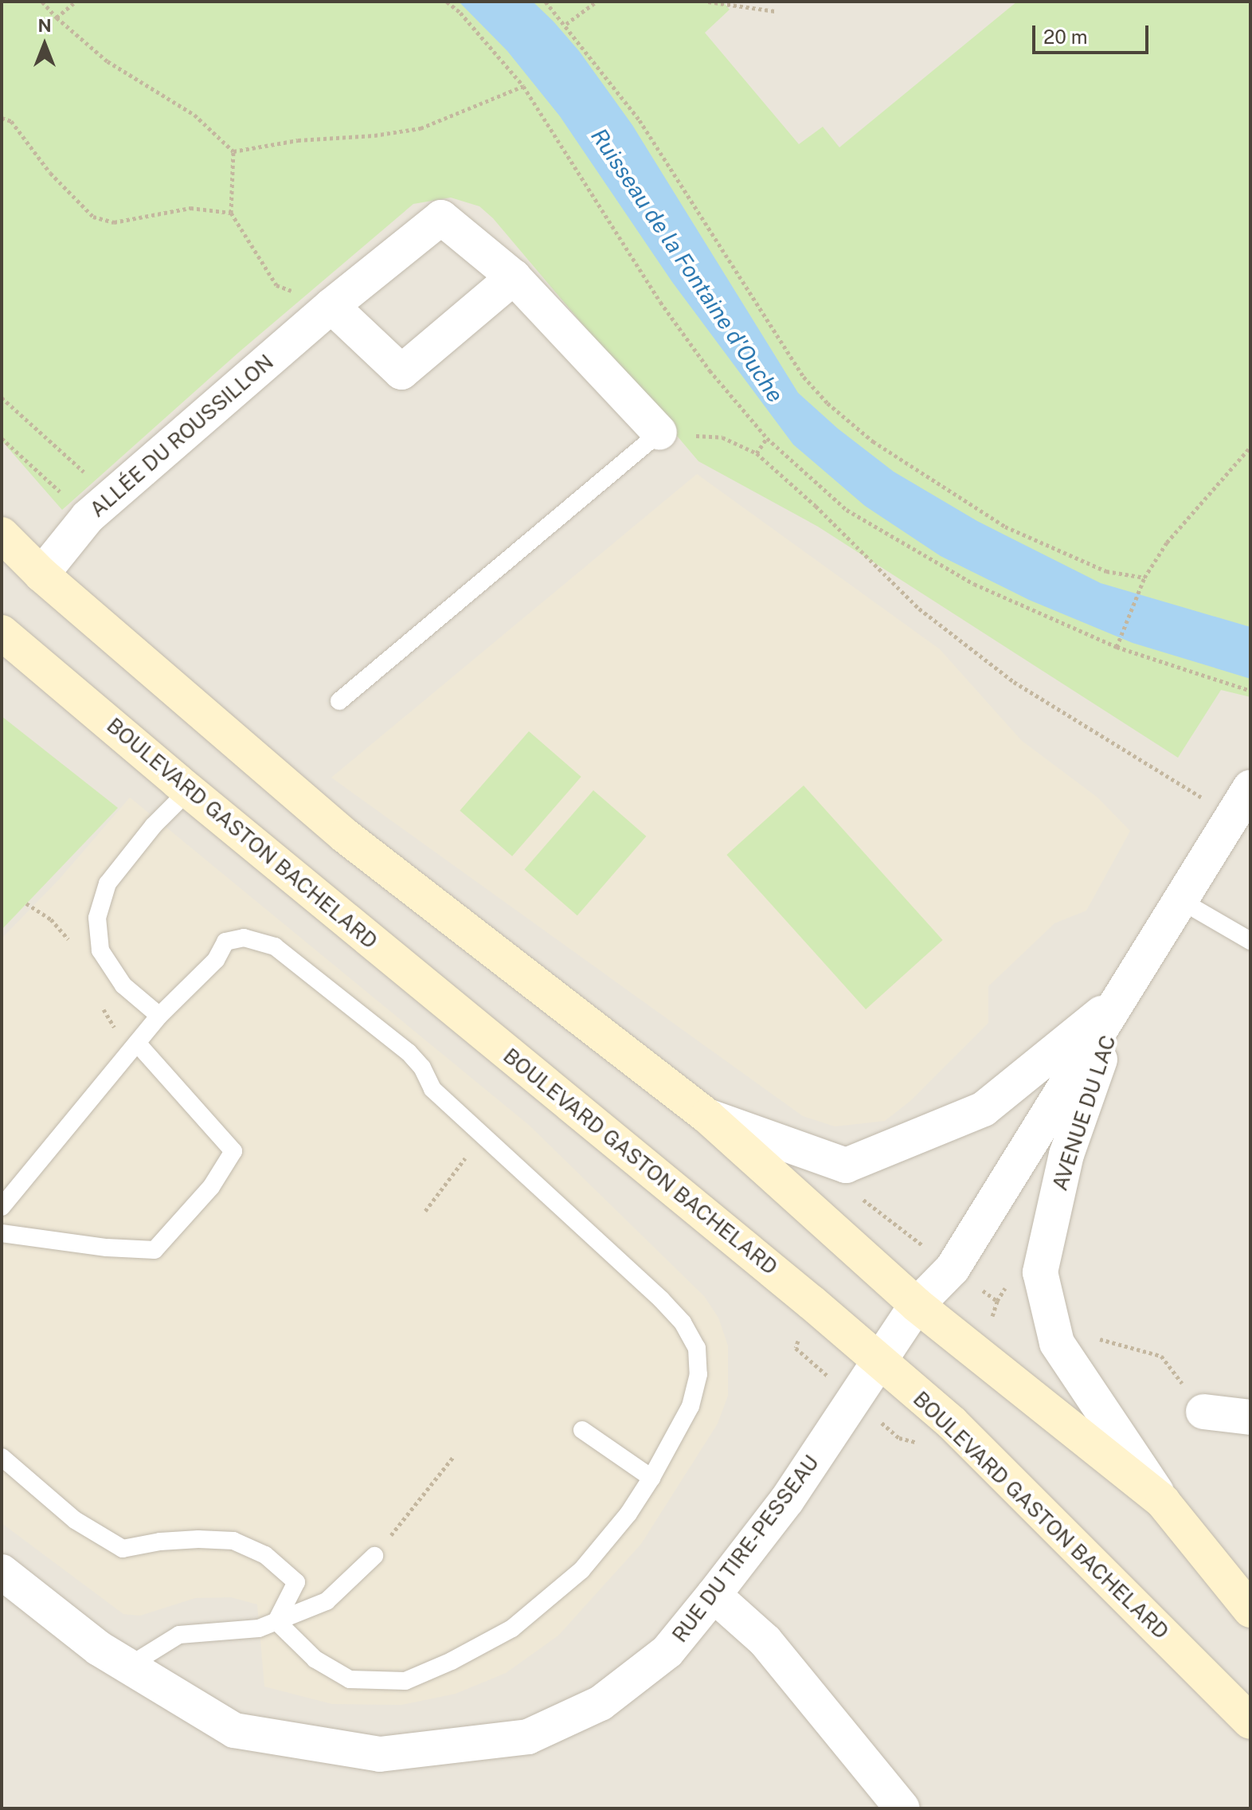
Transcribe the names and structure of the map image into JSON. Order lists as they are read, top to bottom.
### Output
{
  "streets": {
    "main road": ["BOULEVARD GASTON BACHELARD"],
    "street": ["ALLÉE DU ROUSSILLON", "AVENUE DU LAC", "RUE DU TIRE-PESSEAU"]
  },
  "crossings": [
    ["BOULEVARD GASTON BACHELARD", "RUE DU TIRE-PESSEAU"],
    ["AVENUE DU LAC", "RUE DU TIRE-PESSEAU"]
  ],
  "water": ["Ruisseau de la Fontaine d'Ouche"],
  "scale_bar": "20 m",
  "north": "top"
}
